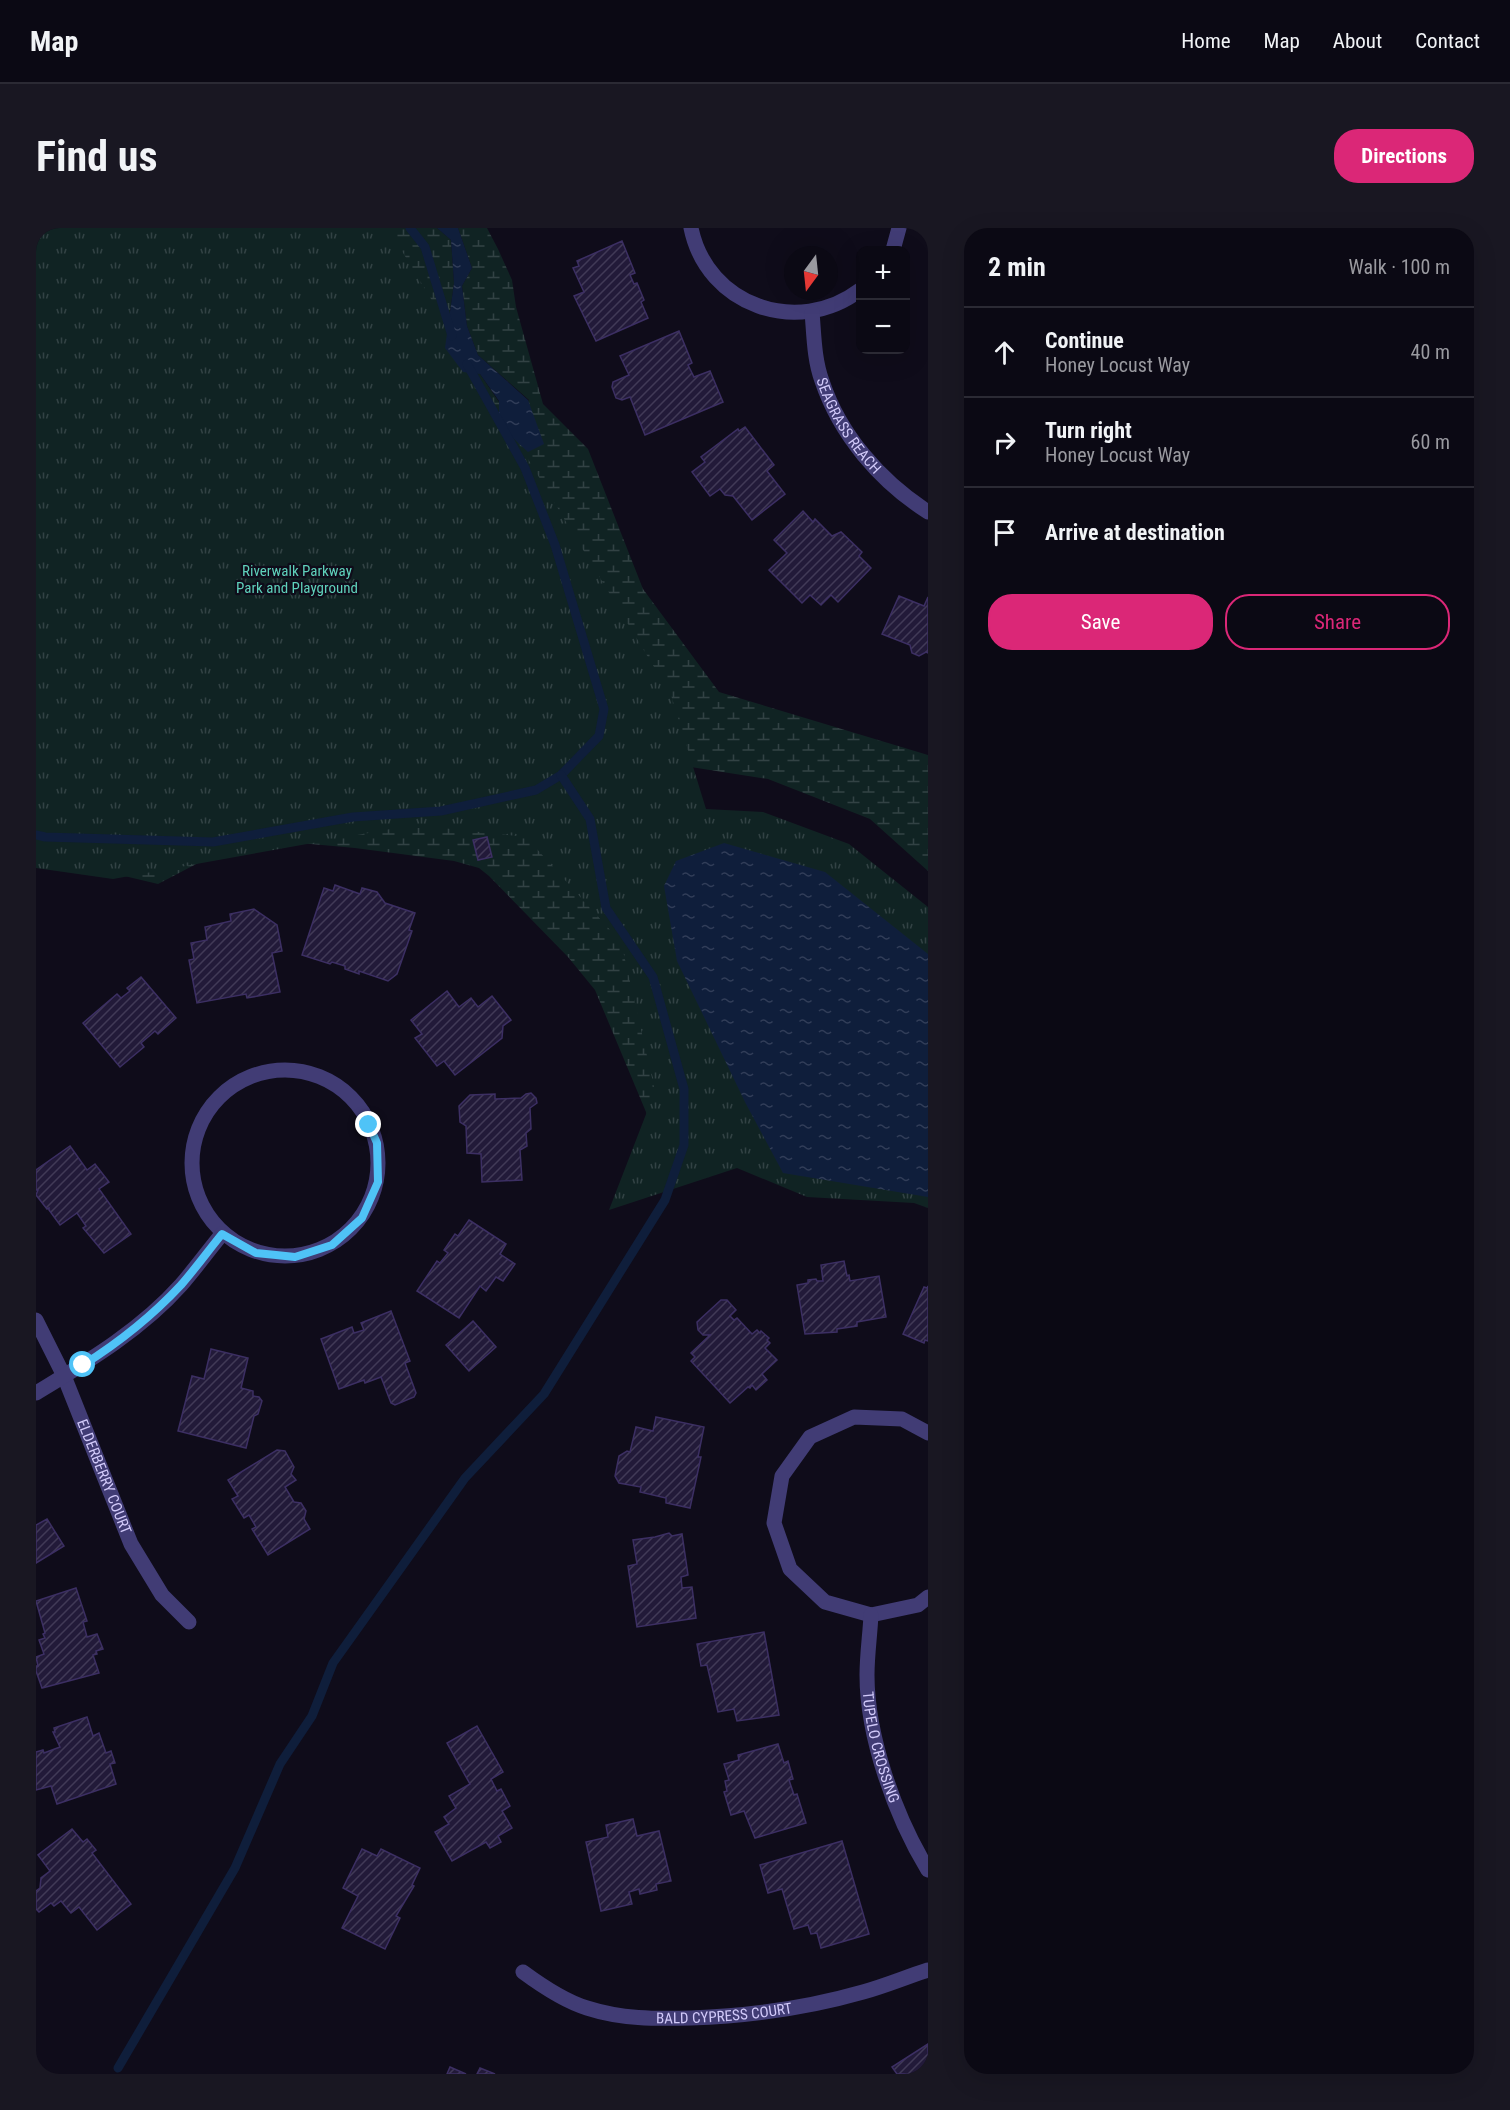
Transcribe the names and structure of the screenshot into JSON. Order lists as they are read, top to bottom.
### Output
{
  "streets": {
    "street": [
      "SEAGRASS REACH",
      "ELDERBERRY COURT",
      "TUPELO CROSSING",
      "BALD CYPRESS COURT"
    ]
  },
  "parks": ["Riverwalk Parkway Park and Playground"],
  "north": "bottom",
  "page": {
    "header": "Map",
    "nav": [
      "Home",
      "Map",
      "About",
      "Contact"
    ],
    "buttons": [
      "Directions",
      ["Save", "Share"]
    ],
    "title": "Find us",
    "heading": ["2 min", "Walk · 100 m"],
    "map_buttons": ["+", "−"],
    "list": [
      ["Continue", "Honey Locust Way", "40 m"],
      ["Turn right", "Honey Locust Way", "60 m"],
      "Arrive at destination"
    ]
  }
}
